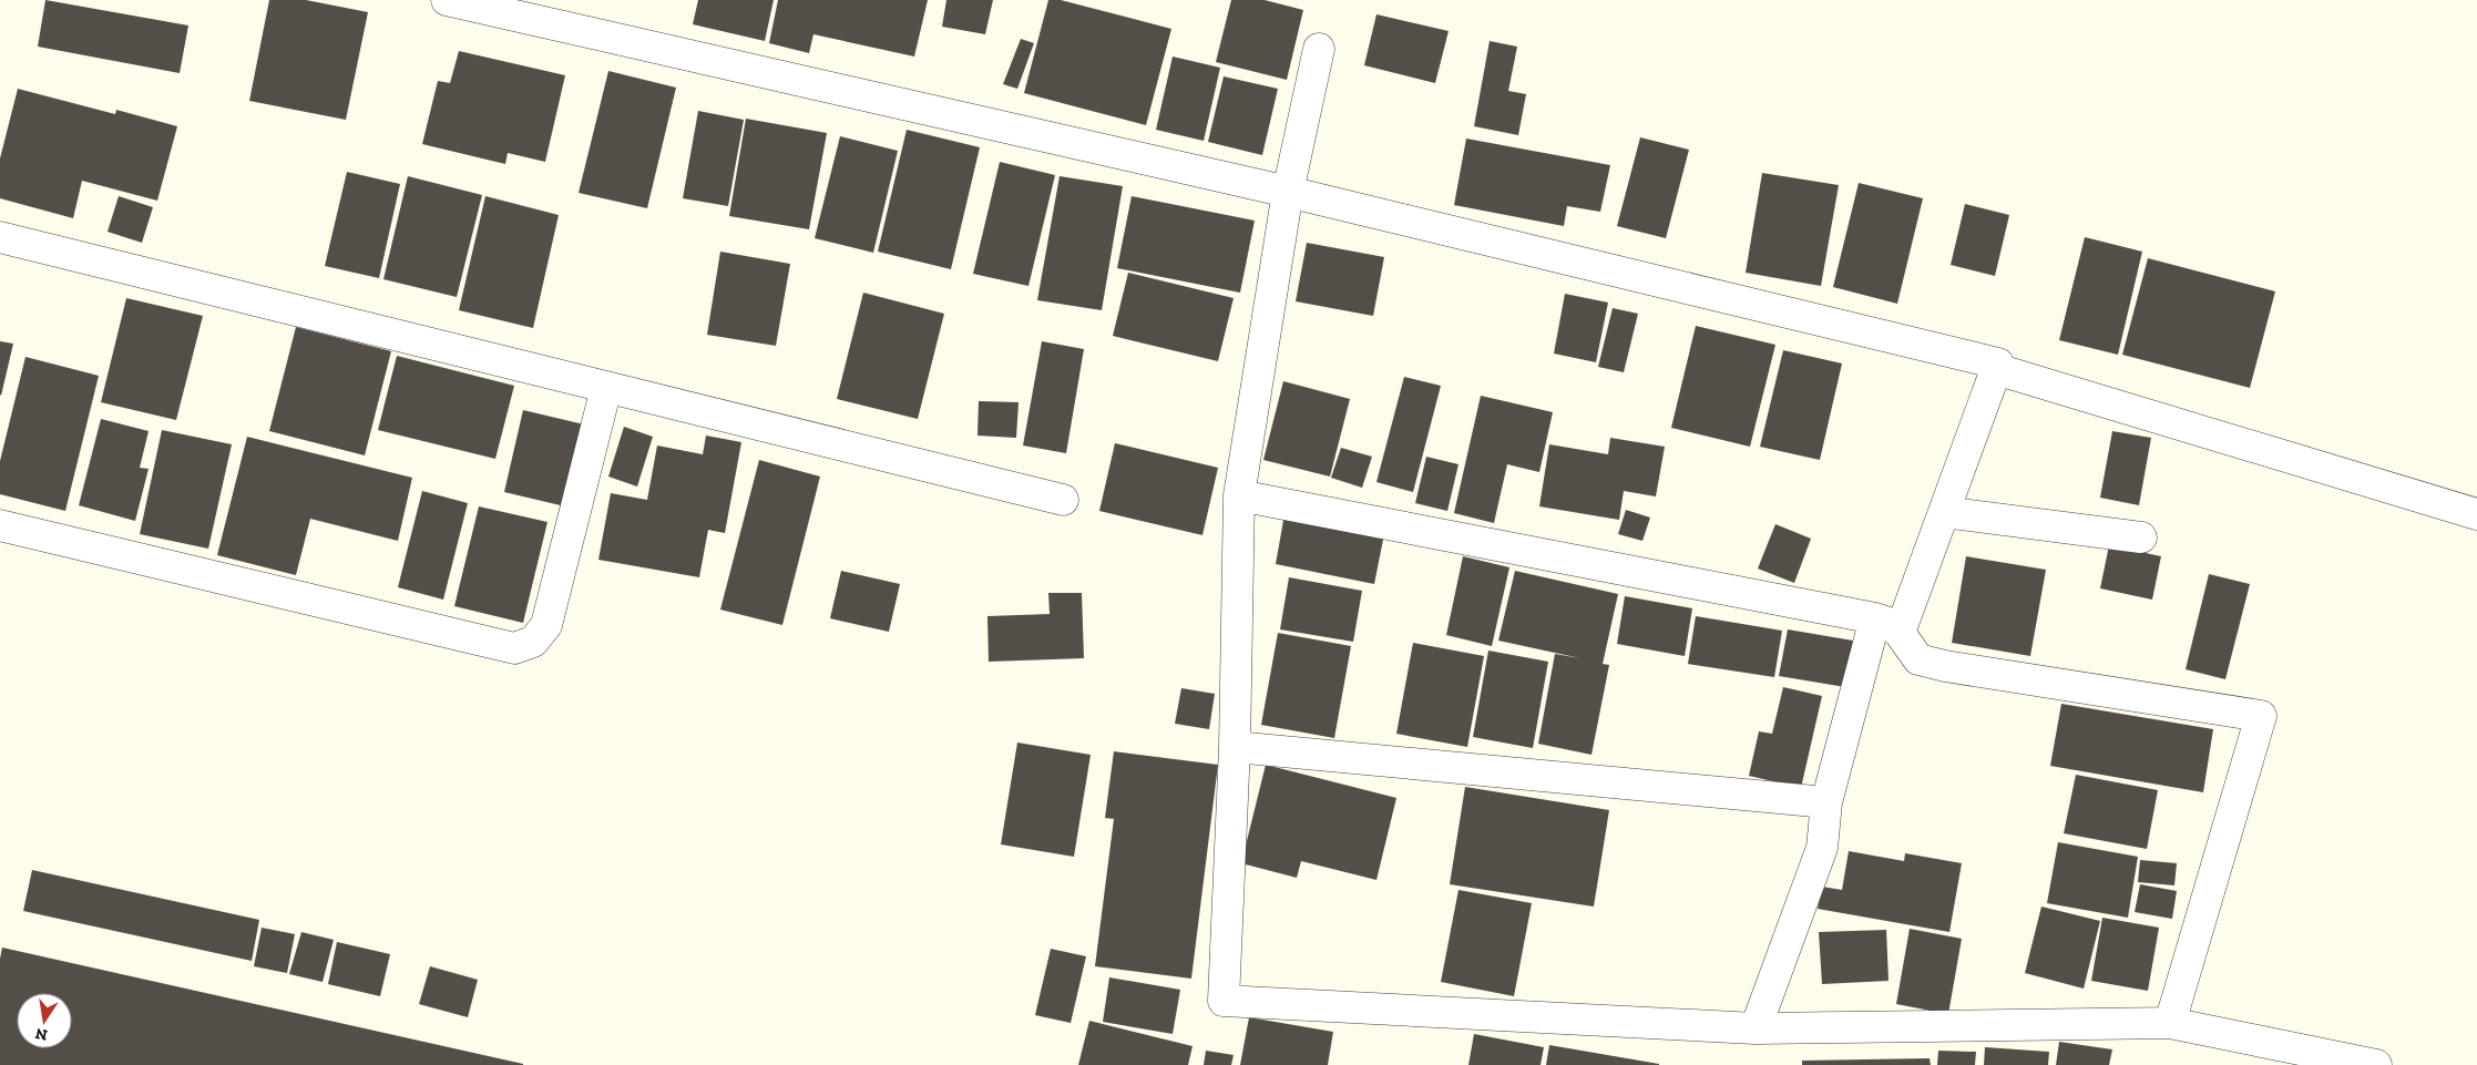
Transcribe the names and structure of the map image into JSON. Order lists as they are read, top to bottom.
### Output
{
  "north": "bottom"
}
